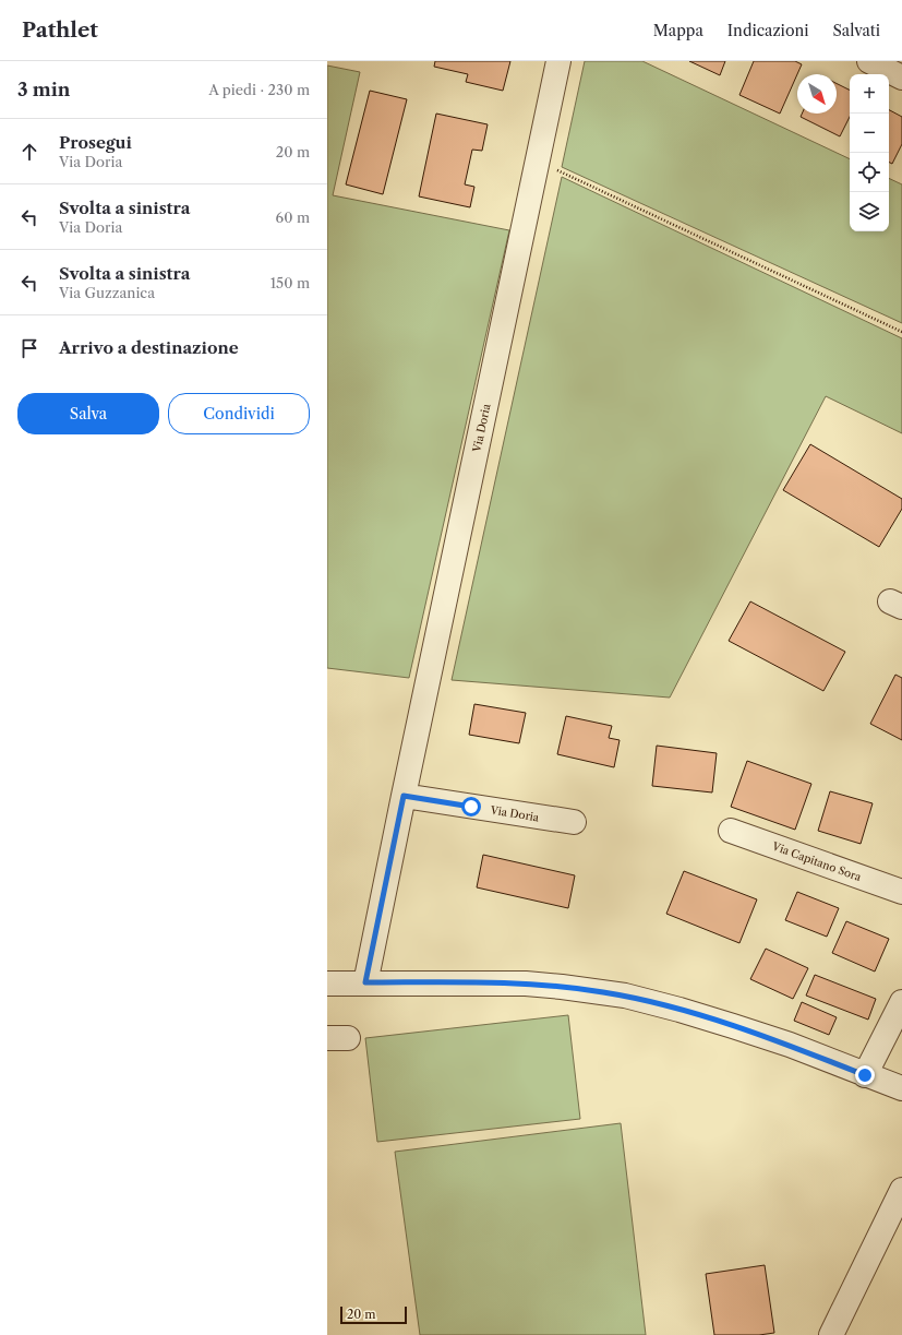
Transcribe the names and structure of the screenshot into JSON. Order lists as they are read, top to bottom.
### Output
{
  "streets": {
    "street": ["Via Doria", "Via Capitano Sora"]
  },
  "scale_bar": "20 m",
  "north": "bottom right",
  "page": {
    "header": "Pathlet",
    "nav": ["Mappa", "Indicazioni", "Salvati"],
    "heading": ["3 min", "A piedi · 230 m"],
    "map_buttons": ["+", "−"],
    "list": [
      ["Prosegui", "Via Doria", "20 m"],
      ["Svolta a sinistra", "Via Doria", "60 m"],
      ["Svolta a sinistra", "Via Guzzanica", "150 m"],
      "Arrivo a destinazione"
    ],
    "buttons": ["Salva", "Condividi"],
    "scale": "20 m"
  }
}
